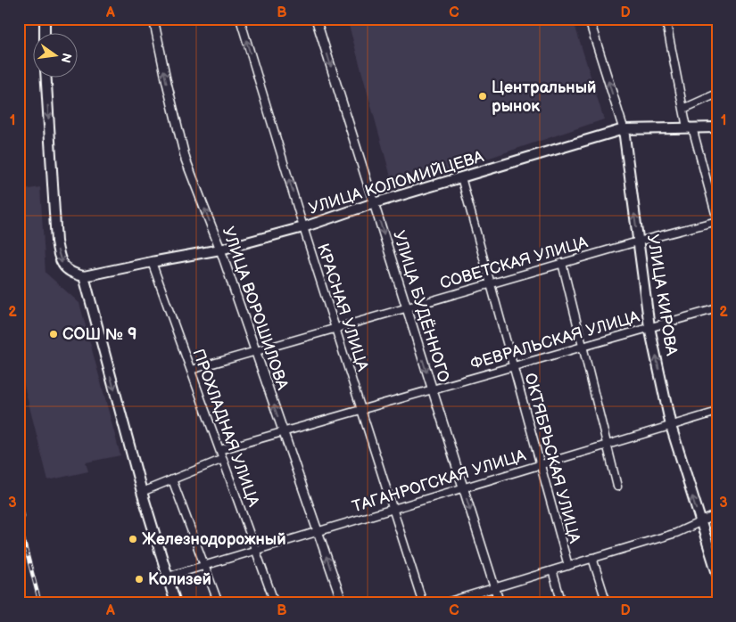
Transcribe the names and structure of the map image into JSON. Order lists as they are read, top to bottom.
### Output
{
  "streets": {
    "main road": ["УЛИЦА КОЛОМИЙЦЕВА", "УЛИЦА КИРОВА"],
    "street": [
      "СОВЕТСКАЯ УЛИЦА",
      "УЛИЦА БУДЁННОГО",
      "КРАСНАЯ УЛИЦА",
      "УЛИЦА ВОРОШИЛОВА",
      "ФЕВРАЛЬСКАЯ УЛИЦА",
      "ПРОХЛАДНАЯ УЛИЦА",
      "ОКТЯБРЬСКАЯ УЛИЦА",
      "ТАГАНРОГСКАЯ УЛИЦА"
    ]
  },
  "crossings": [
    ["УЛИЦА КОЛОМИЙЦЕВА", "УЛИЦА КИРОВА"],
    ["УЛИЦА КОЛОМИЙЦЕВА", "УЛИЦА БУДЁННОГО"],
    ["УЛИЦА КОЛОМИЙЦЕВА", "КРАСНАЯ УЛИЦА"],
    ["УЛИЦА КОЛОМИЙЦЕВА", "УЛИЦА ВОРОШИЛОВА"],
    ["УЛИЦА КОЛОМИЙЦЕВА", "ПРОХЛАДНАЯ УЛИЦА"],
    ["УЛИЦА КОЛОМИЙЦЕВА", "ОКТЯБРЬСКАЯ УЛИЦА"],
    ["СОВЕТСКАЯ УЛИЦА", "УЛИЦА КИРОВА"],
    ["СОВЕТСКАЯ УЛИЦА", "УЛИЦА БУДЁННОГО"],
    ["СОВЕТСКАЯ УЛИЦА", "КРАСНАЯ УЛИЦА"],
    ["СОВЕТСКАЯ УЛИЦА", "УЛИЦА ВОРОШИЛОВА"],
    ["СОВЕТСКАЯ УЛИЦА", "ПРОХЛАДНАЯ УЛИЦА"],
    ["СОВЕТСКАЯ УЛИЦА", "ОКТЯБРЬСКАЯ УЛИЦА"],
    ["УЛИЦА КИРОВА", "ФЕВРАЛЬСКАЯ УЛИЦА"],
    ["УЛИЦА КИРОВА", "ТАГАНРОГСКАЯ УЛИЦА"],
    ["УЛИЦА БУДЁННОГО", "ФЕВРАЛЬСКАЯ УЛИЦА"],
    ["УЛИЦА БУДЁННОГО", "ТАГАНРОГСКАЯ УЛИЦА"],
    ["КРАСНАЯ УЛИЦА", "ФЕВРАЛЬСКАЯ УЛИЦА"],
    ["КРАСНАЯ УЛИЦА", "ТАГАНРОГСКАЯ УЛИЦА"],
    ["УЛИЦА ВОРОШИЛОВА", "ФЕВРАЛЬСКАЯ УЛИЦА"],
    ["УЛИЦА ВОРОШИЛОВА", "ТАГАНРОГСКАЯ УЛИЦА"],
    ["ФЕВРАЛЬСКАЯ УЛИЦА", "ПРОХЛАДНАЯ УЛИЦА"],
    ["ФЕВРАЛЬСКАЯ УЛИЦА", "ОКТЯБРЬСКАЯ УЛИЦА"],
    ["ПРОХЛАДНАЯ УЛИЦА", "ТАГАНРОГСКАЯ УЛИЦА"],
    ["ОКТЯБРЬСКАЯ УЛИЦА", "ТАГАНРОГСКАЯ УЛИЦА"]
  ],
  "one_way": ["УЛИЦА БУДЁННОГО", "КРАСНАЯ УЛИЦА", "УЛИЦА ВОРОШИЛОВА"],
  "places": [
    "Центральный рынок",
    "СОШ № 9",
    "Железнодорожный",
    "Колизей"
  ],
  "north": "right",
  "grid": {
    "columns": [
      "A",
      "B",
      "C",
      "D"
    ],
    "rows": ["1", "2", "3"]
  }
}
